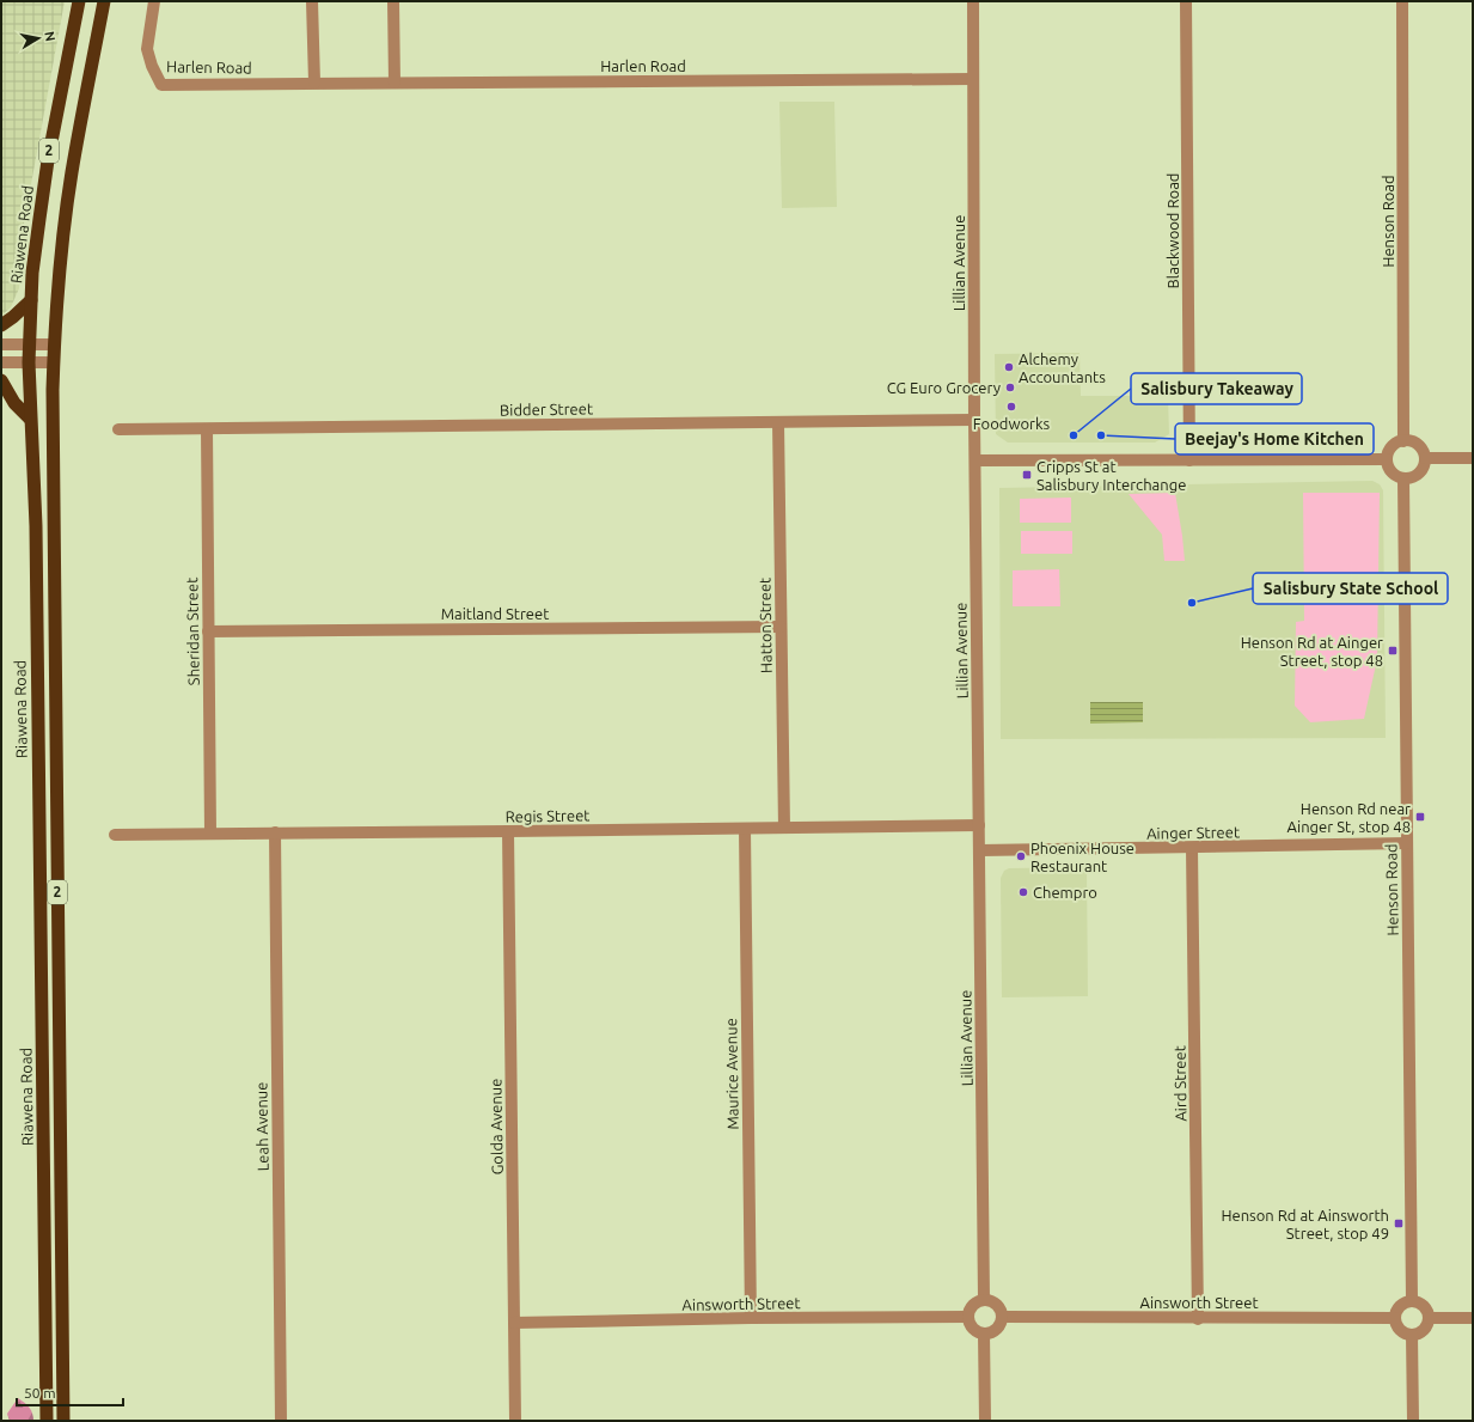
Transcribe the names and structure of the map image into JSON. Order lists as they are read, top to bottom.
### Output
{
  "streets": {
    "highway": ["2", "Riawena Road"],
    "street": [
      "Harlen Road",
      "Henson Road",
      "Blackwood Road",
      "Lillian Avenue",
      "Bidder Street",
      "Maitland Street",
      "Hatton Street",
      "Sheridan Street",
      "Regis Street",
      "Ainger Street",
      "Maurice Avenue",
      "Aird Street",
      "Leah Avenue",
      "Golda Avenue",
      "Ainsworth Street"
    ]
  },
  "crossings": [
    ["Harlen Road", "Lillian Avenue"],
    ["Henson Road", "Ainger Street"],
    ["Henson Road", "Ainsworth Street"],
    ["Lillian Avenue", "Bidder Street"],
    ["Lillian Avenue", "Regis Street"],
    ["Lillian Avenue", "Ainger Street"],
    ["Lillian Avenue", "Ainsworth Street"],
    ["Bidder Street", "Hatton Street"],
    ["Bidder Street", "Sheridan Street"],
    ["Maitland Street", "Hatton Street"],
    ["Maitland Street", "Sheridan Street"],
    ["Hatton Street", "Regis Street"],
    ["Sheridan Street", "Regis Street"],
    ["Regis Street", "Maurice Avenue"],
    ["Regis Street", "Leah Avenue"],
    ["Regis Street", "Golda Avenue"],
    ["Ainger Street", "Aird Street"],
    ["Maurice Avenue", "Ainsworth Street"],
    ["Aird Street", "Ainsworth Street"],
    ["Golda Avenue", "Ainsworth Street"]
  ],
  "places": {
    "other": [
      "Alchemy Accountants",
      "CG Euro Grocery",
      "Foodworks",
      "Salisbury Takeaway",
      "Beejay's Home Kitchen",
      "Salisbury State School",
      "Phoenix House Restaurant",
      "Chempro"
    ],
    "transit": [
      "Cripps St at Salisbury Interchange",
      "Henson Rd at Ainger Street, stop 48",
      "Henson Rd near Ainger St, stop 48",
      "Henson Rd at Ainsworth Street, stop 49"
    ]
  },
  "scale_bar": "50 m",
  "north": "right"
}
